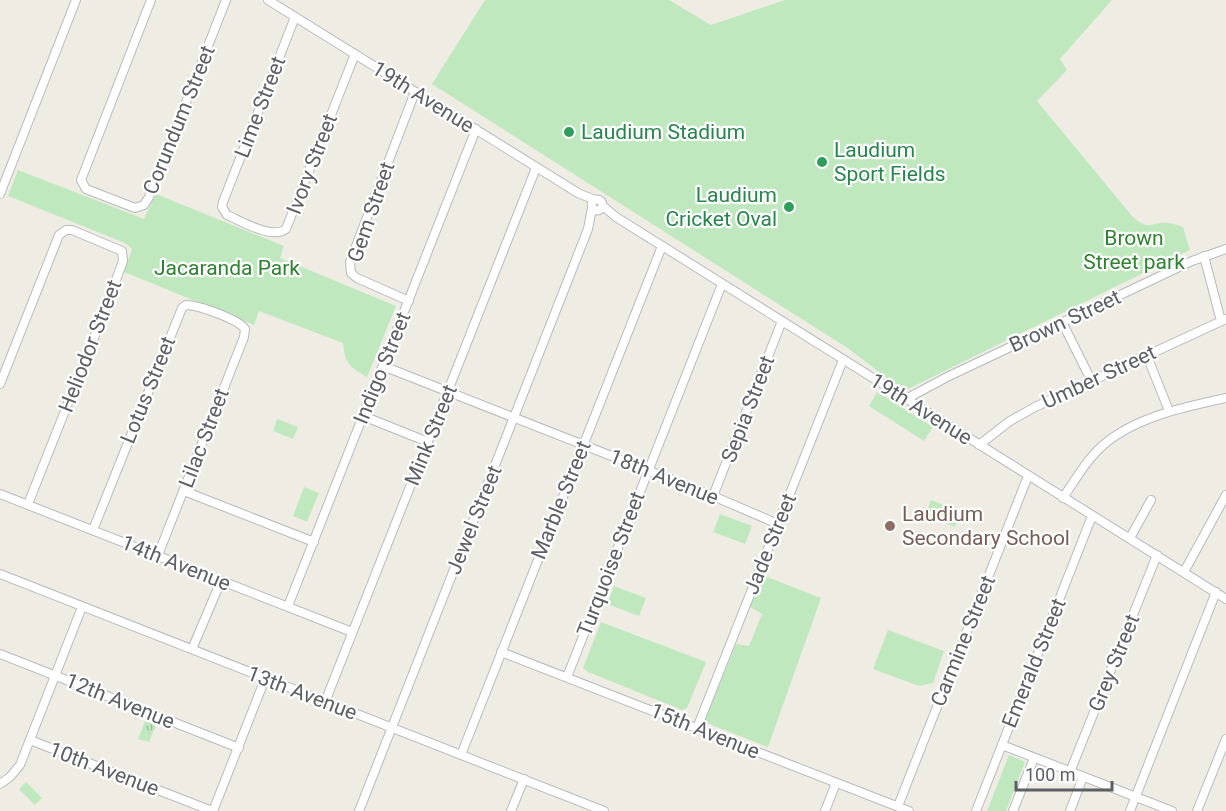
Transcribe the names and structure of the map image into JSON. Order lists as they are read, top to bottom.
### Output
{
  "streets": {
    "street": [
      "19th Avenue",
      "Lime Street",
      "Corundum Street",
      "Ivory Street",
      "Gem Street",
      "Brown Street",
      "Heliodor Street",
      "Indigo Street",
      "Umber Street",
      "Lotus Street",
      "Sepia Street",
      "Mink Street",
      "Lilac Street",
      "18th Avenue",
      "Marble Street",
      "Jewel Street",
      "Jade Street",
      "14th Avenue",
      "Turquoise Street",
      "Carmine Street",
      "Emerald Street",
      "Grey Street",
      "13th Avenue",
      "12th Avenue",
      "15th Avenue",
      "10th Avenue"
    ]
  },
  "crossings": [
    ["19th Avenue", "Lime Street"],
    ["19th Avenue", "Ivory Street"],
    ["19th Avenue", "Gem Street"],
    ["19th Avenue", "Brown Street"],
    ["19th Avenue", "Indigo Street"],
    ["19th Avenue", "Umber Street"],
    ["19th Avenue", "Sepia Street"],
    ["19th Avenue", "Mink Street"],
    ["19th Avenue", "Marble Street"],
    ["19th Avenue", "Jewel Street"],
    ["19th Avenue", "Jade Street"],
    ["19th Avenue", "Turquoise Street"],
    ["19th Avenue", "Carmine Street"],
    ["19th Avenue", "Emerald Street"],
    ["19th Avenue", "Grey Street"],
    ["Lime Street", "Ivory Street"],
    ["Gem Street", "Indigo Street"],
    ["Heliodor Street", "14th Avenue"],
    ["Indigo Street", "18th Avenue"],
    ["Indigo Street", "14th Avenue"],
    ["Lotus Street", "Lilac Street"],
    ["Lotus Street", "14th Avenue"],
    ["Sepia Street", "18th Avenue"],
    ["Mink Street", "18th Avenue"],
    ["Mink Street", "14th Avenue"],
    ["Mink Street", "13th Avenue"],
    ["Lilac Street", "14th Avenue"],
    ["18th Avenue", "Marble Street"],
    ["18th Avenue", "Jewel Street"],
    ["18th Avenue", "Jade Street"],
    ["18th Avenue", "Turquoise Street"],
    ["Marble Street", "13th Avenue"],
    ["Marble Street", "15th Avenue"],
    ["Jewel Street", "13th Avenue"],
    ["Jade Street", "15th Avenue"],
    ["Turquoise Street", "15th Avenue"],
    ["Carmine Street", "15th Avenue"]
  ],
  "parks": ["Brown Street park", "Jacaranda Park"],
  "places": [
    "Laudium Stadium",
    "Laudium Sport Fields",
    "Laudium Cricket Oval",
    "Laudium Secondary School"
  ],
  "scale_bar": "100 m"
}
